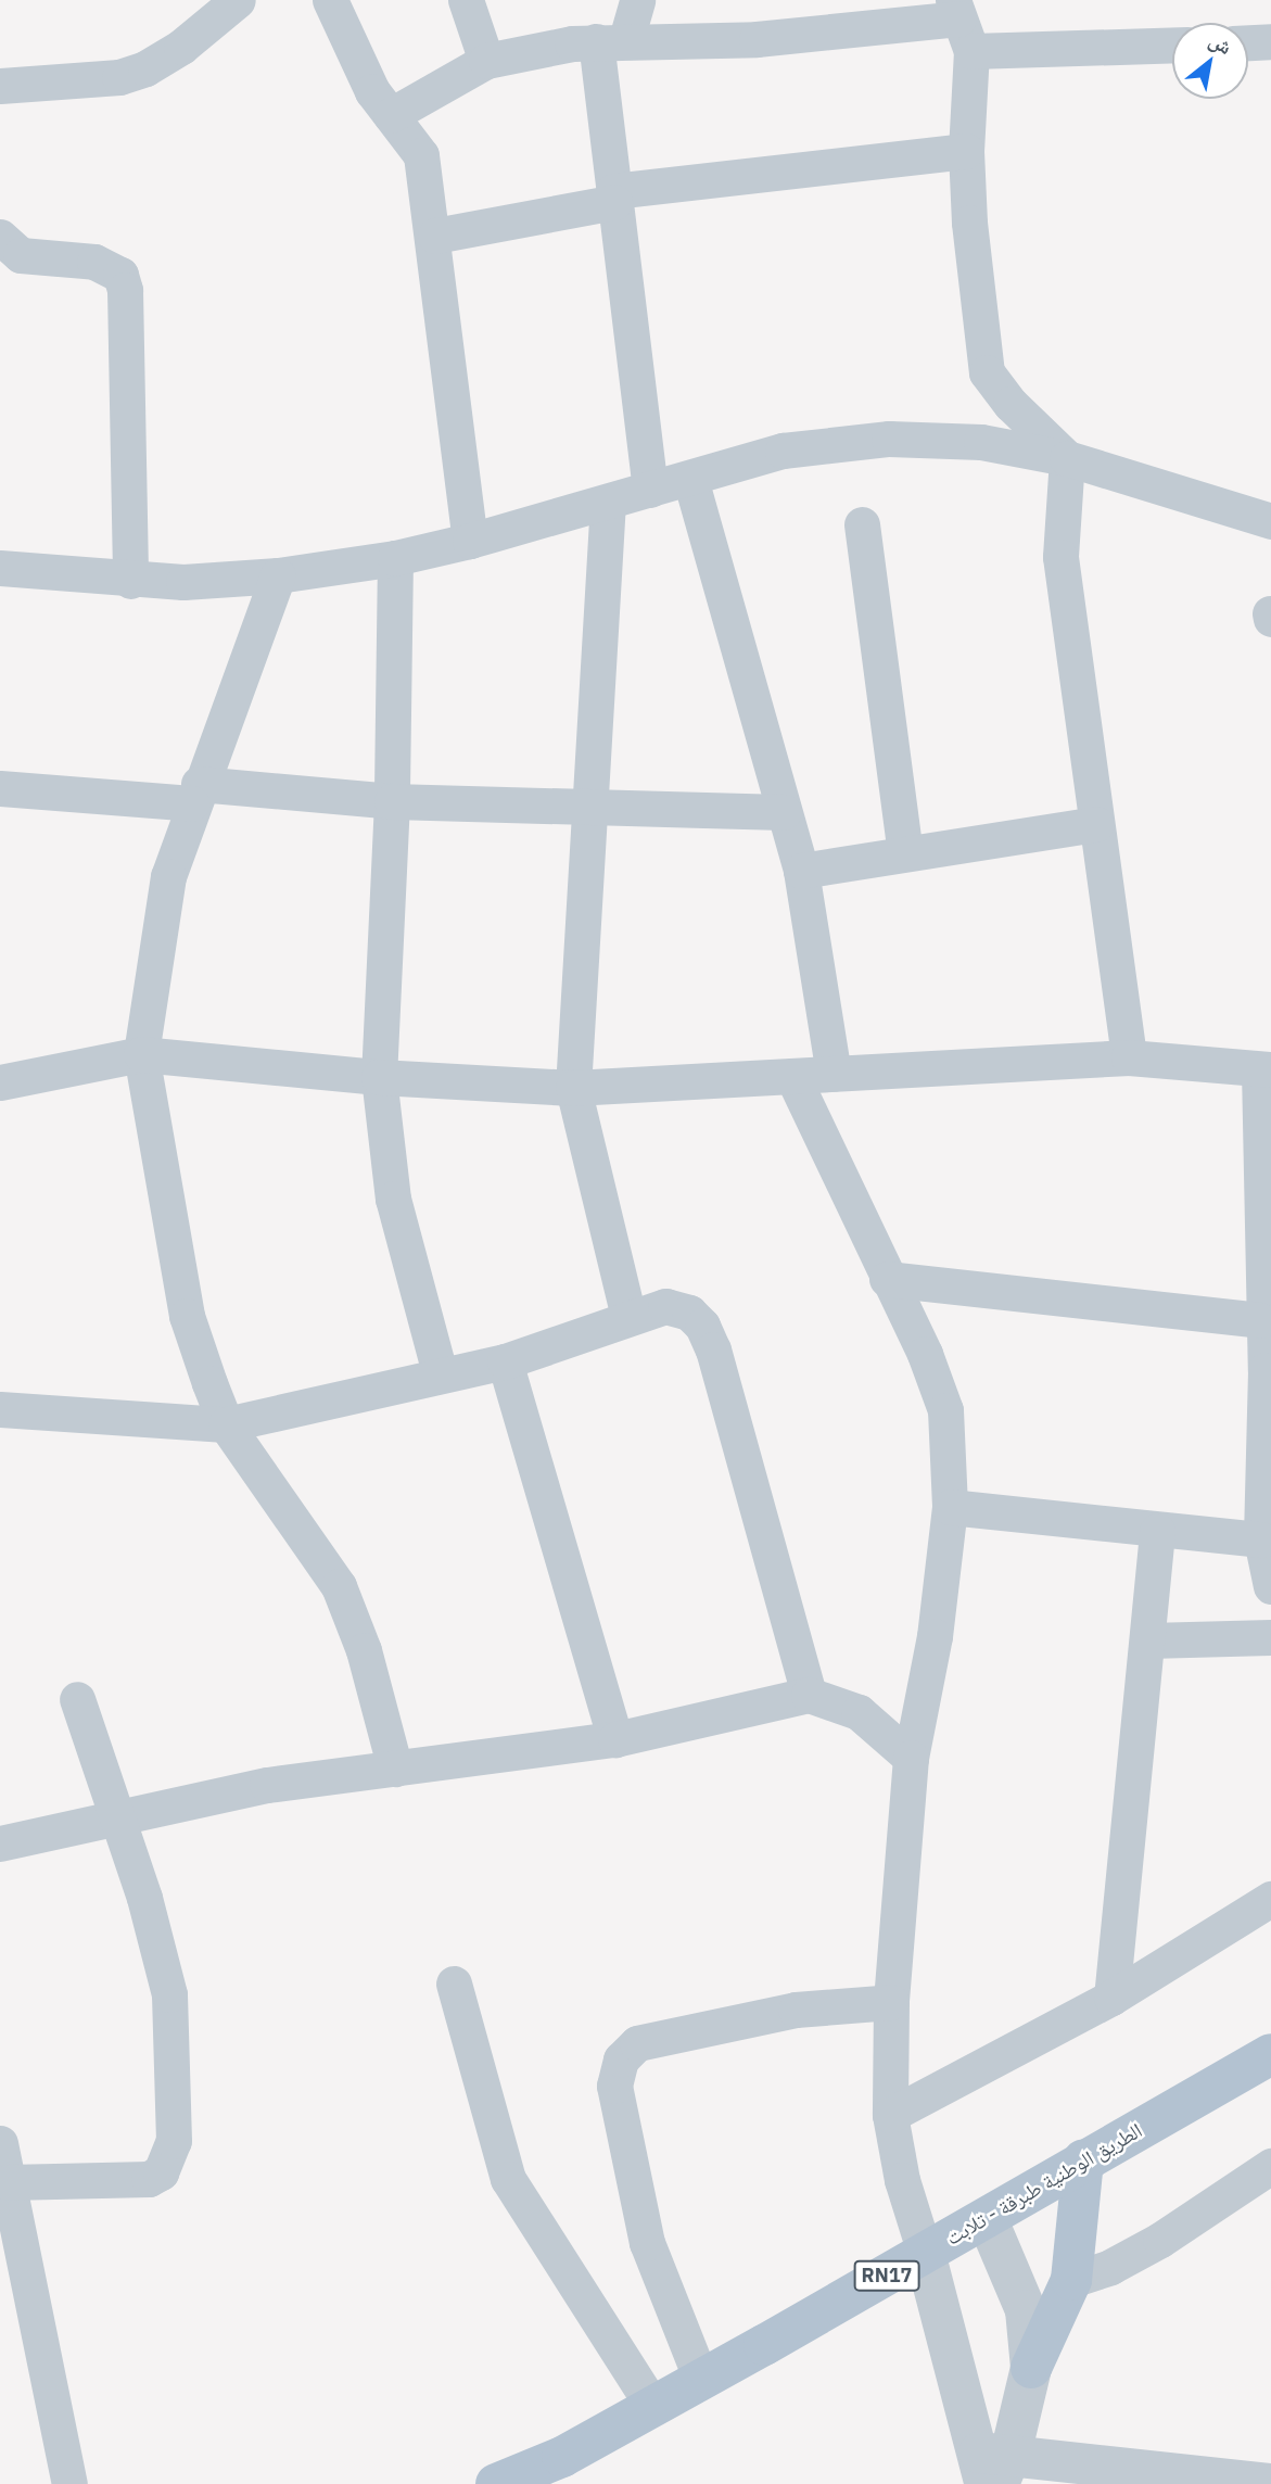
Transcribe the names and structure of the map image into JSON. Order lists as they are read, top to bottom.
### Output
{
  "streets": {
    "main road": ["الطريق الوطنية طبرقة - تلابت", "RN17"]
  },
  "north": "top right"
}
